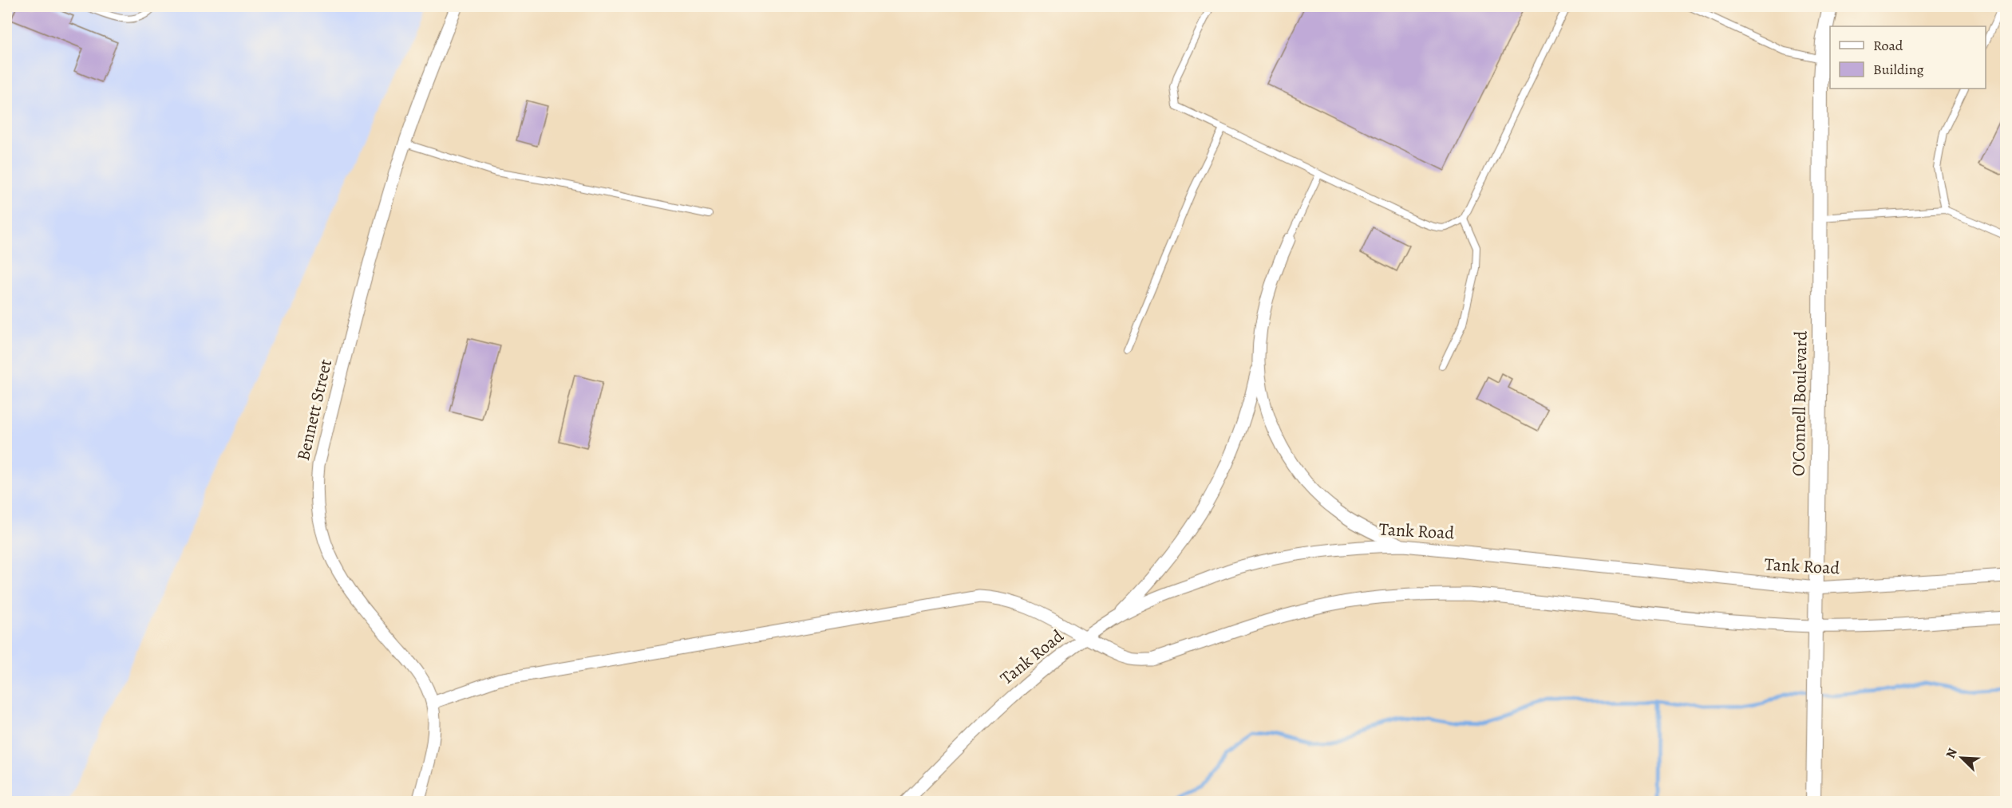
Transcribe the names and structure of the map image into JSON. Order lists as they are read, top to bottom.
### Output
{
  "streets": {
    "street": ["O'Connell Boulevard", "Bennett Street", "Tank Road"]
  },
  "crossings": [
    ["O'Connell Boulevard", "Tank Road"]
  ],
  "legend": ["Road", "Building"],
  "north": "top left"
}
